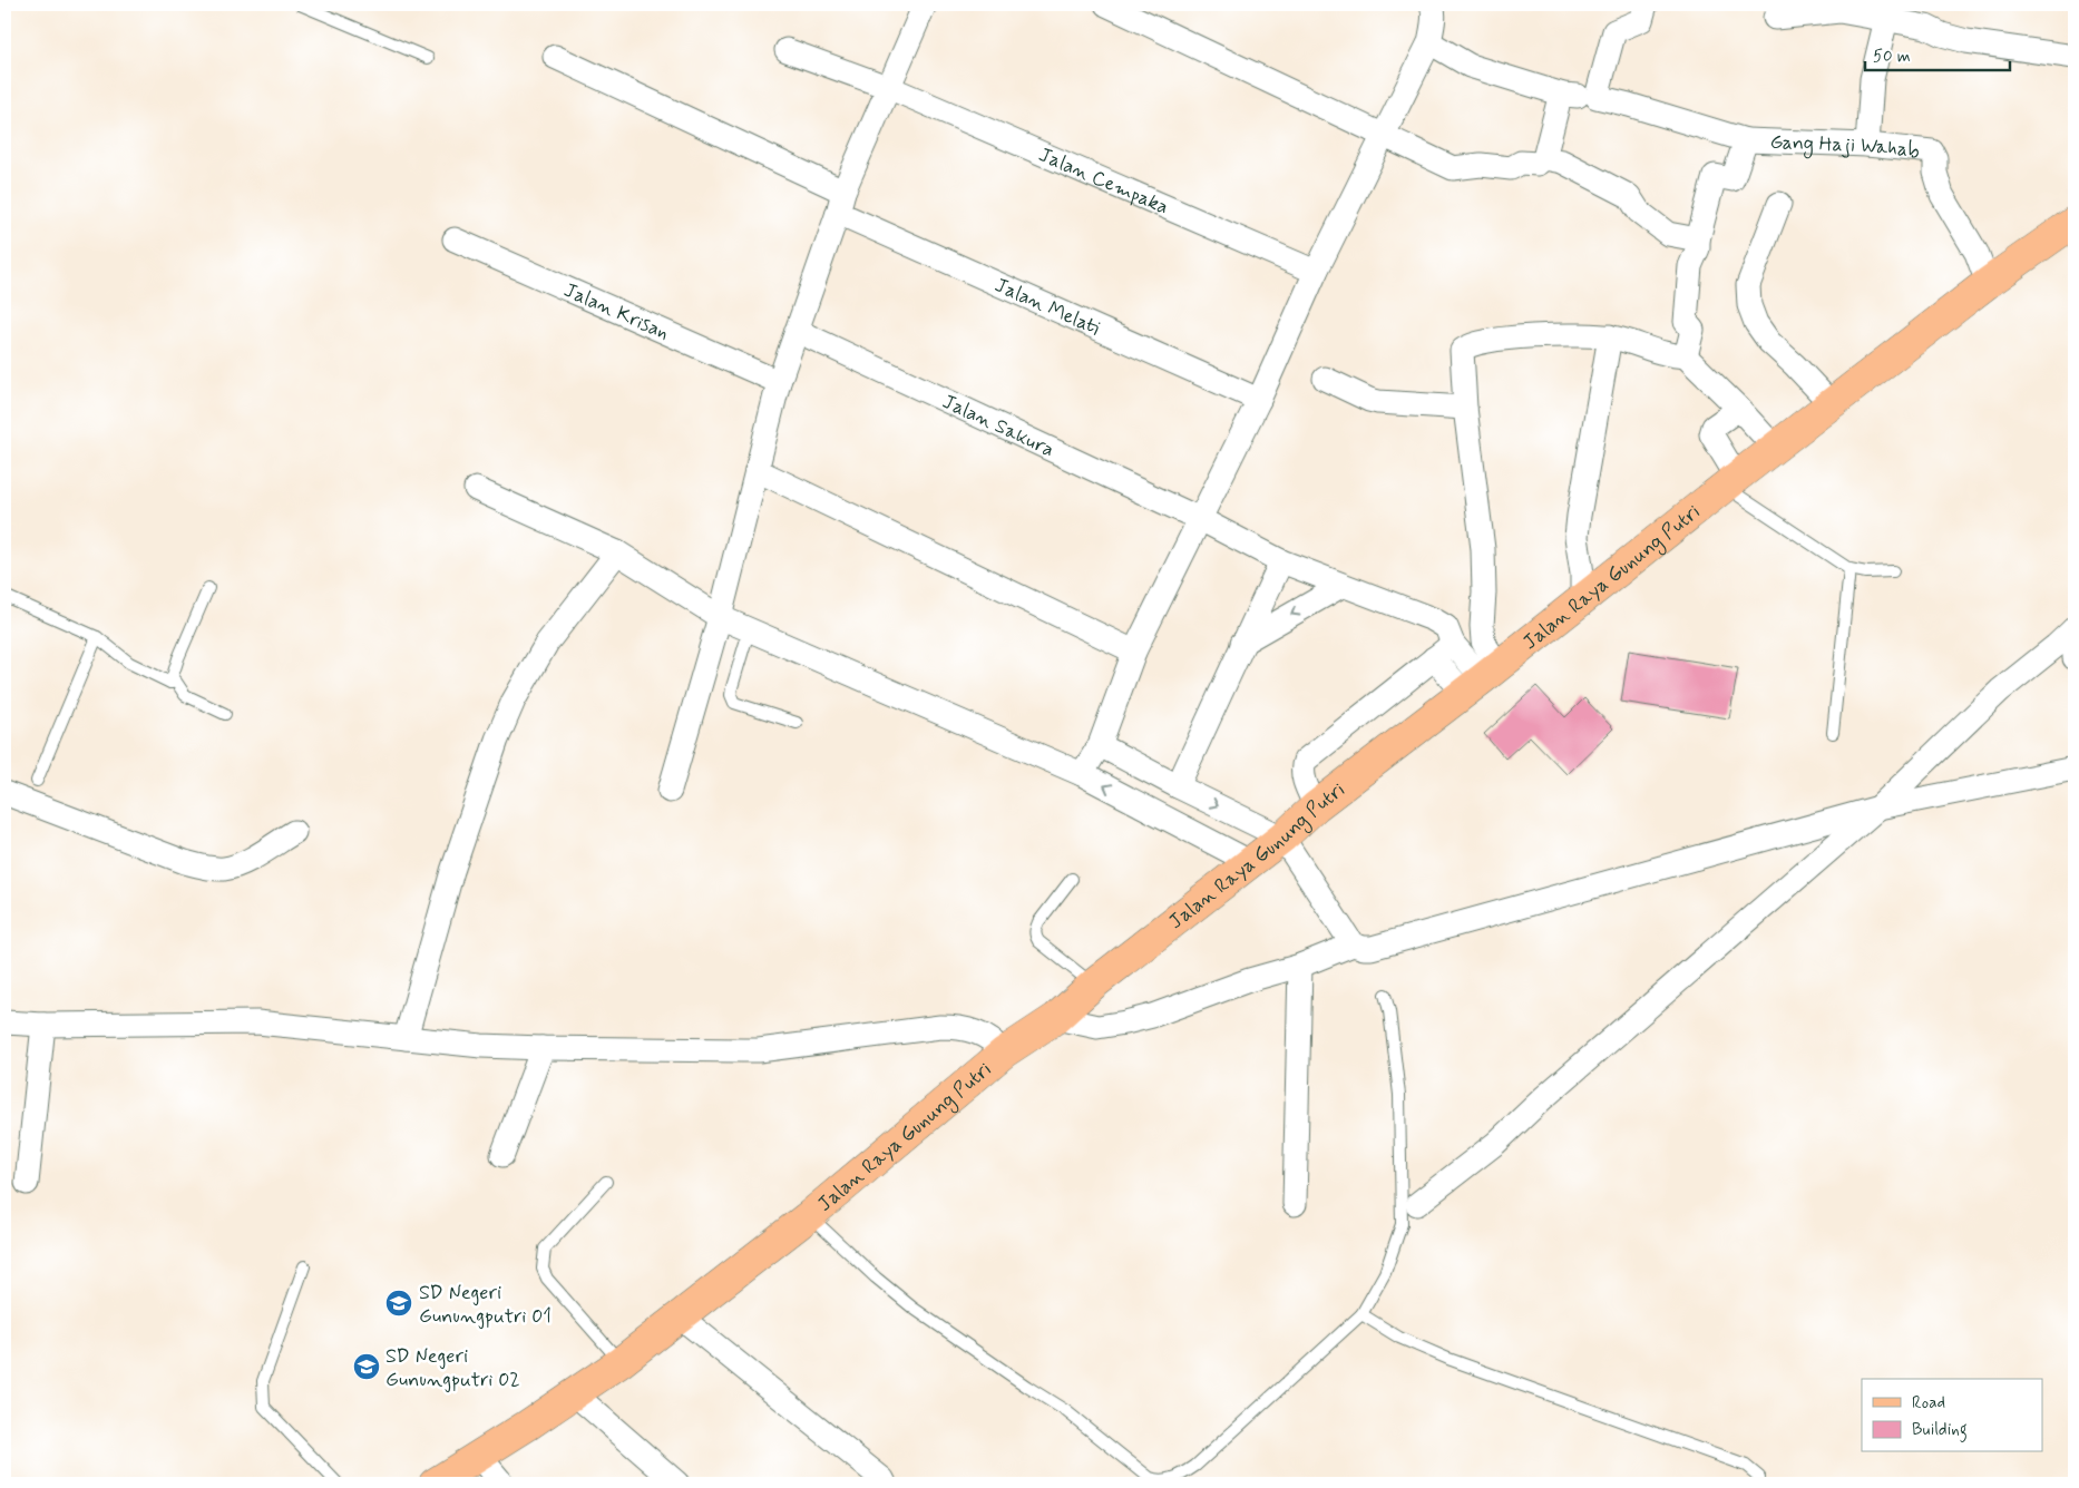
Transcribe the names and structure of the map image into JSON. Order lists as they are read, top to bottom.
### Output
{
  "streets": {
    "main road": ["Jalan Raya Gunung Putri"],
    "street": [
      "Gang Haji Wahab",
      "Jalan Cempaka",
      "Jalan Melati",
      "Jalan Krisan",
      "Jalan Sakura"
    ]
  },
  "crossings": [
    ["Gang Haji Wahab", "Jalan Raya Gunung Putri"],
    ["Jalan Sakura", "Jalan Raya Gunung Putri"]
  ],
  "places": {
    "school or university": ["SD Negeri Gunungputri 01", "SD Negeri Gunungputri 02"]
  },
  "legend": ["Road", "Building"],
  "scale_bar": "50 m"
}
